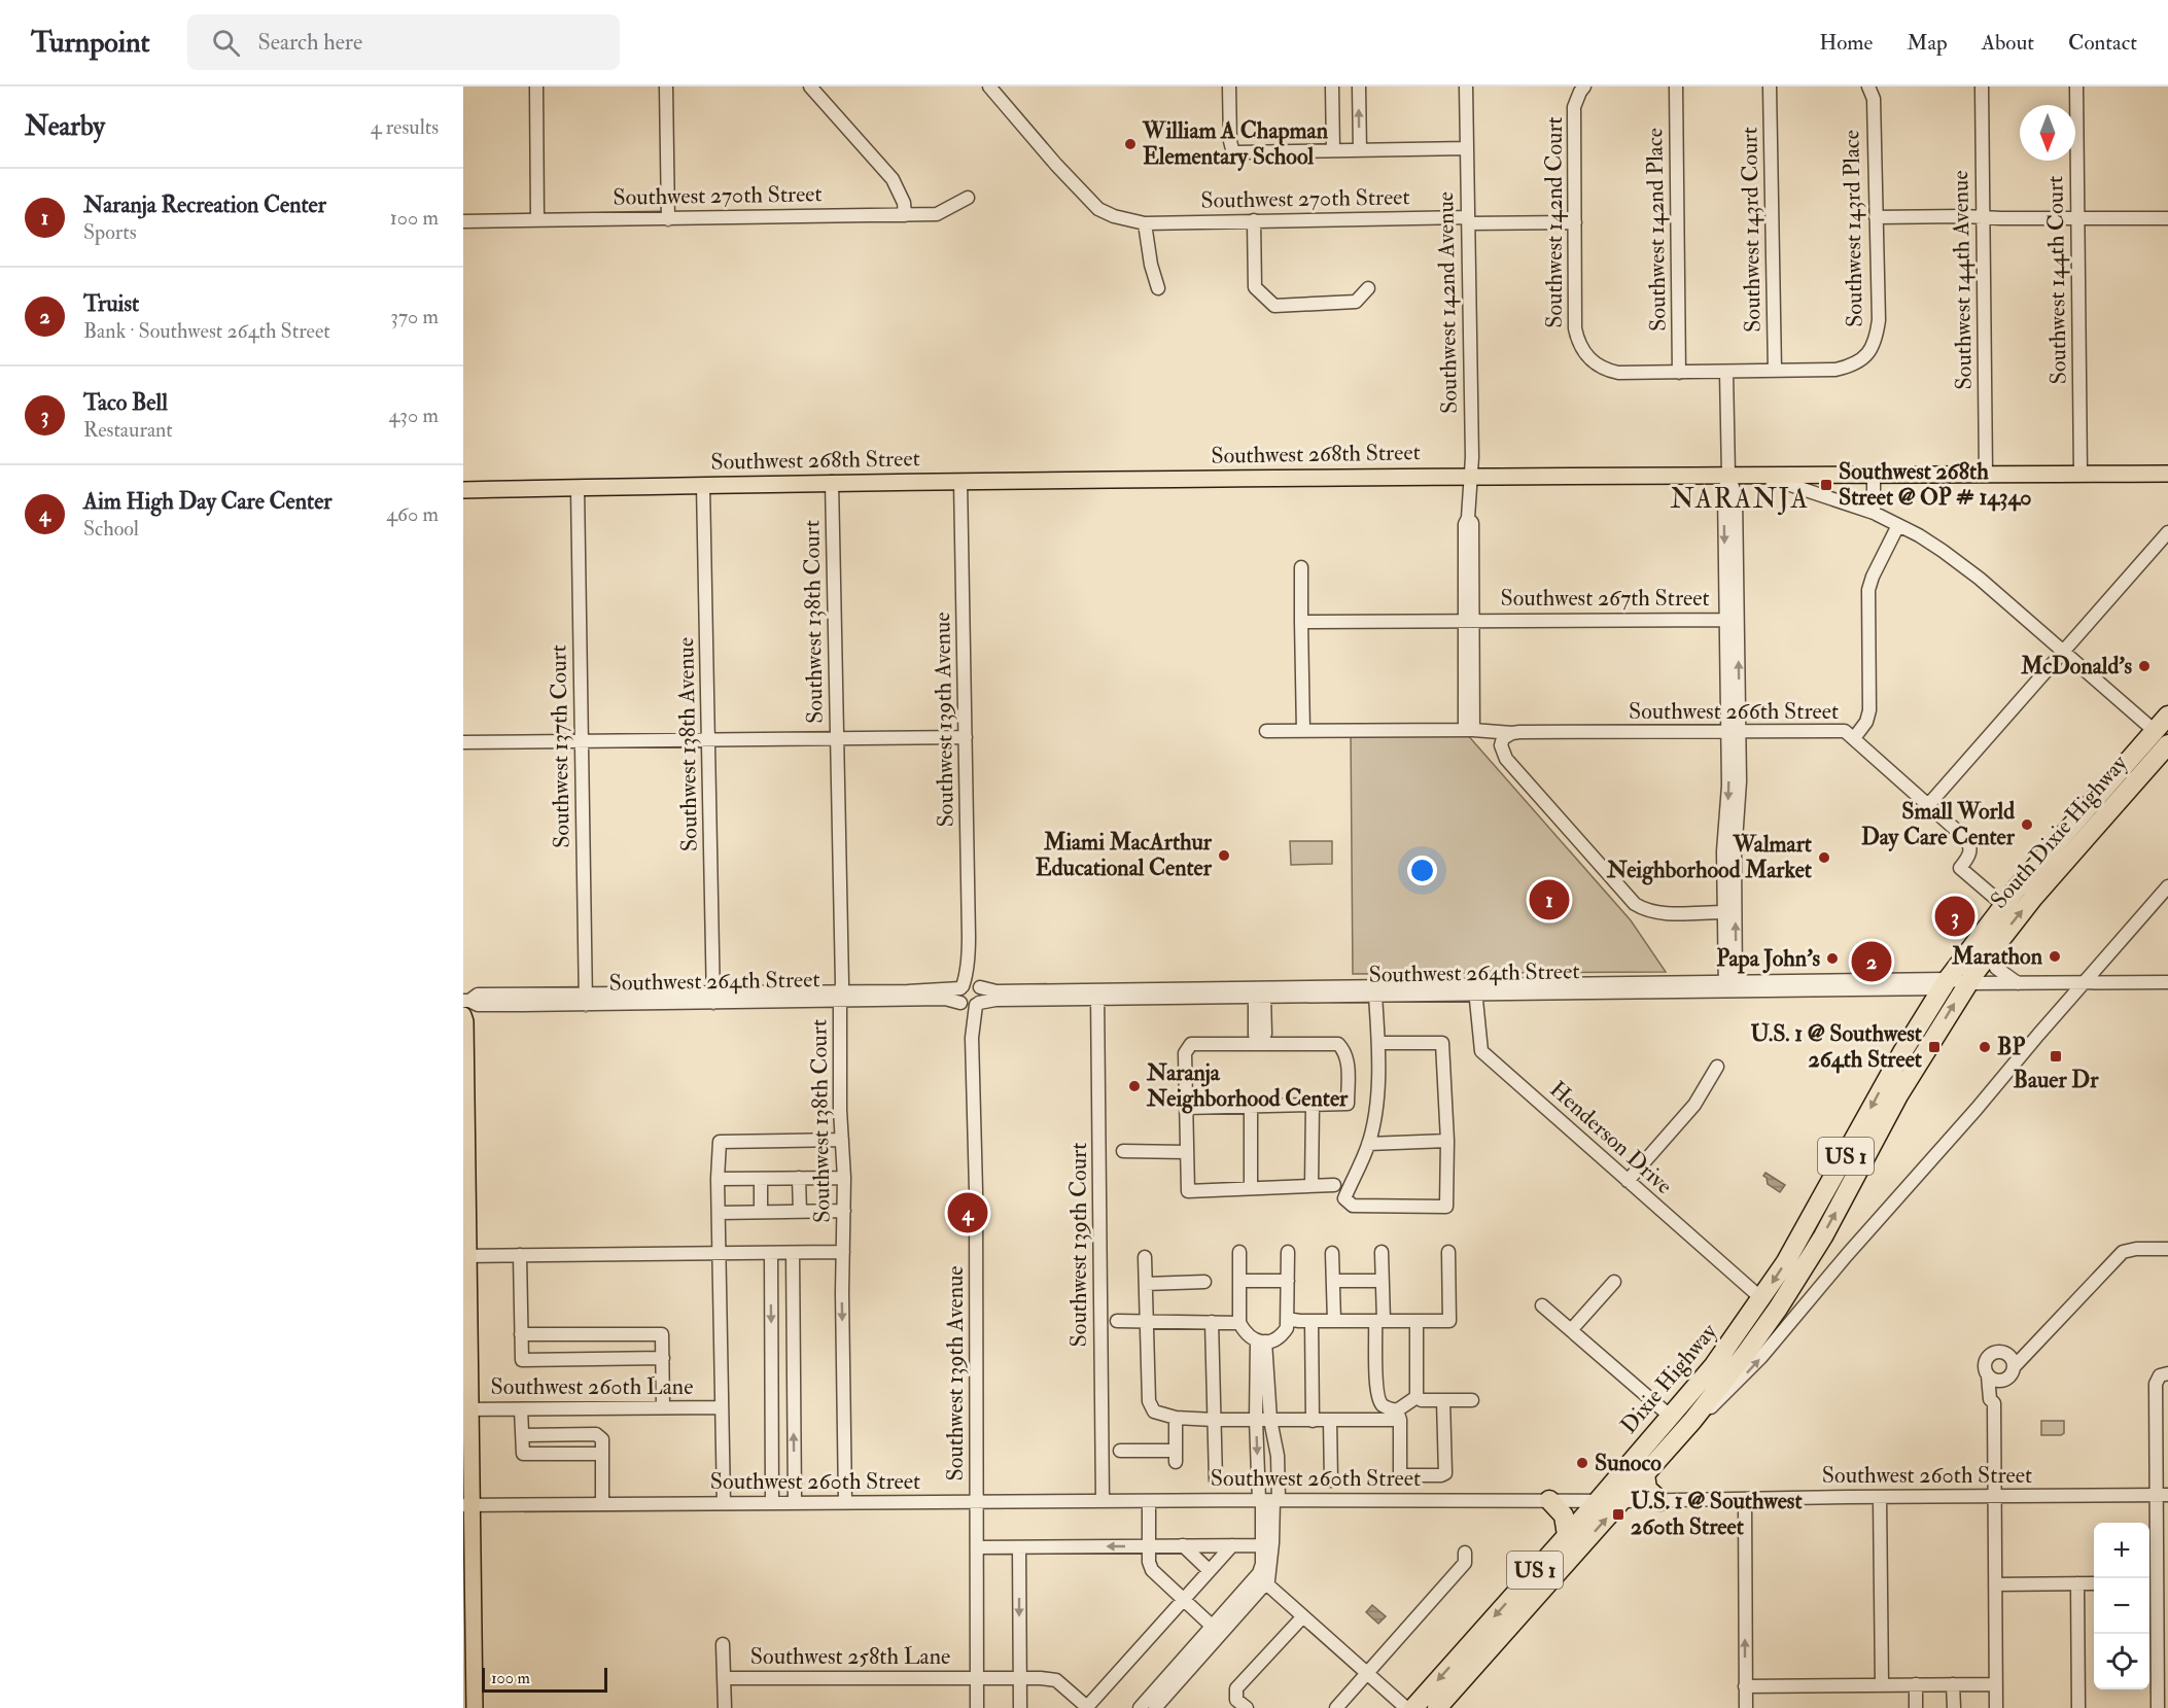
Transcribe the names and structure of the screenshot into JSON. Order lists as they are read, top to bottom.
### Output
{
  "streets": {
    "highway": ["South Dixie Highway", "US 1", "Dixie Highway"],
    "main road": ["Southwest 268th Street"],
    "street": [
      "Southwest 270th Street",
      "Southwest 142nd Court",
      "Southwest 143rd Place",
      "Southwest 142nd Place",
      "Southwest 143rd Court",
      "Southwest 144th Avenue",
      "Southwest 144th Court",
      "Southwest 142nd Avenue",
      "Southwest 267th Street",
      "Southwest 138th Court",
      "Southwest 266th Street",
      "Southwest 139th Avenue",
      "Southwest 138th Avenue",
      "Southwest 137th Court",
      "Southwest 264th Street",
      "Henderson Drive",
      "Southwest 139th Court",
      "Southwest 260th Lane",
      "Southwest 260th Street",
      "Southwest 258th Lane"
    ]
  },
  "crossings": [
    ["Southwest 270th Street", "Southwest 142nd Court"],
    ["Southwest 270th Street", "Southwest 142nd Avenue"],
    ["Southwest 142nd Court", "Southwest 142nd Place"],
    ["Southwest 143rd Place", "Southwest 143rd Court"],
    ["Southwest 144th Avenue", "Southwest 268th Street"],
    ["Southwest 144th Court", "Southwest 268th Street"],
    ["Southwest 142nd Avenue", "Southwest 268th Street"],
    ["Southwest 142nd Avenue", "Southwest 267th Street"],
    ["Southwest 268th Street", "Southwest 138th Court"],
    ["Southwest 268th Street", "Southwest 139th Avenue"],
    ["Southwest 268th Street", "Southwest 138th Avenue"],
    ["Southwest 268th Street", "Southwest 137th Court"],
    ["Southwest 138th Court", "Southwest 264th Street"],
    ["Southwest 138th Court", "Southwest 260th Street"],
    ["Southwest 266th Street", "South Dixie Highway"],
    ["Southwest 139th Avenue", "Southwest 264th Street"],
    ["Southwest 139th Avenue", "Southwest 260th Street"],
    ["Southwest 139th Avenue", "Southwest 258th Lane"],
    ["Southwest 138th Avenue", "Southwest 264th Street"],
    ["Southwest 137th Court", "Southwest 264th Street"],
    ["South Dixie Highway", "Southwest 264th Street"],
    ["South Dixie Highway", "Henderson Drive"],
    ["South Dixie Highway", "Dixie Highway"],
    ["Southwest 264th Street", "Henderson Drive"],
    ["Southwest 264th Street", "Southwest 139th Court"],
    ["Henderson Drive", "Dixie Highway"],
    ["Southwest 139th Court", "Southwest 260th Street"],
    ["Dixie Highway", "Southwest 260th Street"]
  ],
  "districts": ["NARANJA"],
  "places": {
    "other": [
      "William A Chapman Elementary School",
      "McDonald's",
      "Small World Day Care Center",
      "Miami MacArthur Educational Center",
      "Walmart Neighborhood Market",
      "Marathon",
      "Papa John's",
      "BP",
      "Naranja Neighborhood Center",
      "Sunoco"
    ],
    "transit": [
      "Southwest 268th Street @ OP # 14340",
      "U.S. 1 @ Southwest 264th Street",
      "Bauer Dr",
      "U.S. 1 @ Southwest 260th Street"
    ]
  },
  "scale_bar": "100 m",
  "north": "bottom",
  "page": {
    "header": "Turnpoint",
    "search": "Search here",
    "nav": [
      "Home",
      "Map",
      "About",
      "Contact"
    ],
    "heading": ["Nearby", "4 results"],
    "list": [
      {
        "mark": "1",
        "name": "Naranja Recreation Center",
        "note": "Sports",
        "value": "100 m"
      },
      {
        "mark": "2",
        "name": "Truist",
        "note": "Bank · Southwest 264th Street",
        "value": "370 m"
      },
      {
        "mark": "3",
        "name": "Taco Bell",
        "note": "Restaurant",
        "value": "430 m"
      },
      {
        "mark": "4",
        "name": "Aim High Day Care Center",
        "note": "School",
        "value": "460 m"
      }
    ],
    "pins": [
      "1",
      "3",
      "2",
      "4"
    ],
    "map_buttons": ["+", "−"],
    "scale": "100 m"
  }
}
